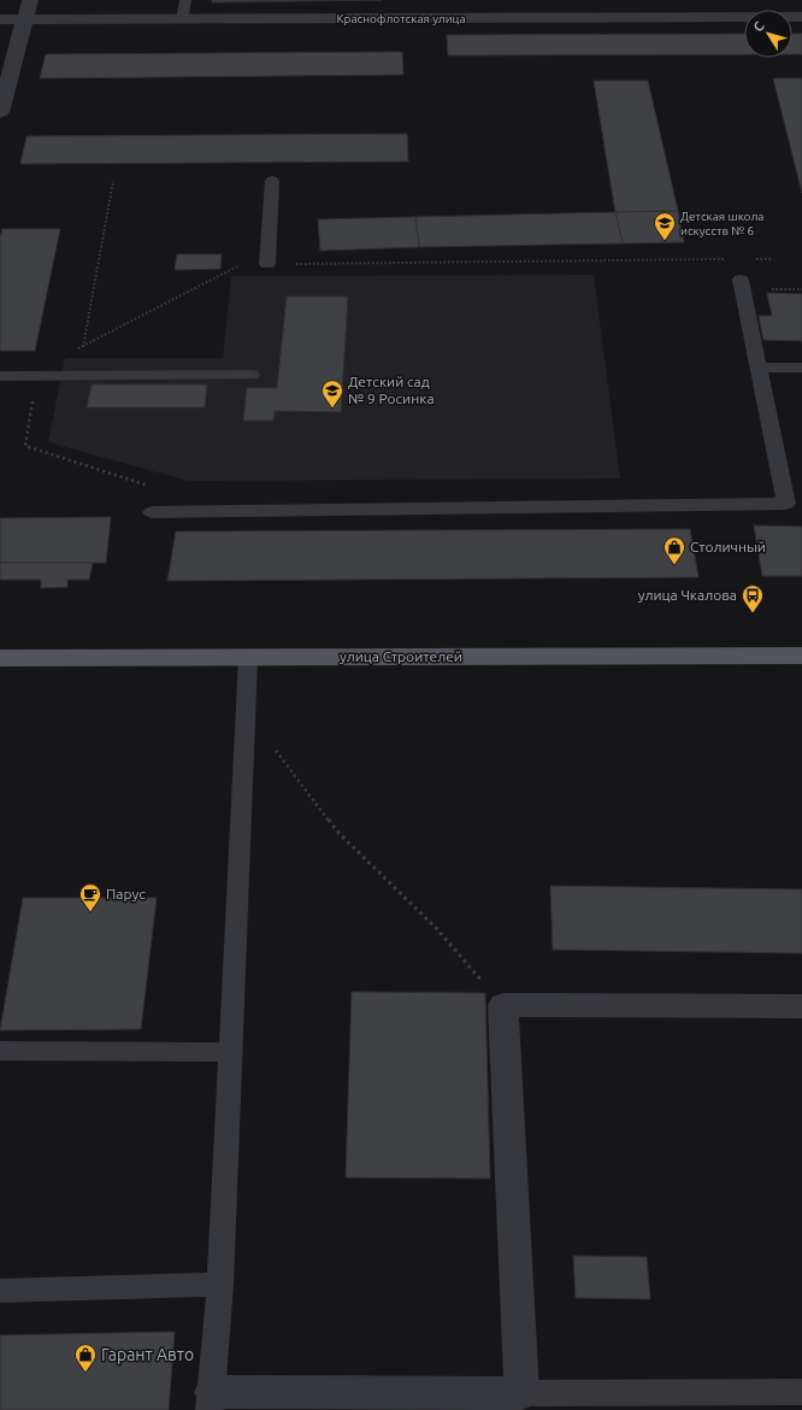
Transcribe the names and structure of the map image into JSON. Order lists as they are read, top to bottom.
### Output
{
  "streets": {
    "main road": ["улица Строителей"],
    "street": ["Краснофлотская улица"]
  },
  "places": {
    "school or university": ["Детская школа искусств № 6", "Детский сад № 9 Росинка"],
    "shop": ["Столичный", "Гарант Авто"],
    "bus stop": ["улица Чкалова"],
    "cafe": ["Парус"]
  },
  "north": "top left"
}
